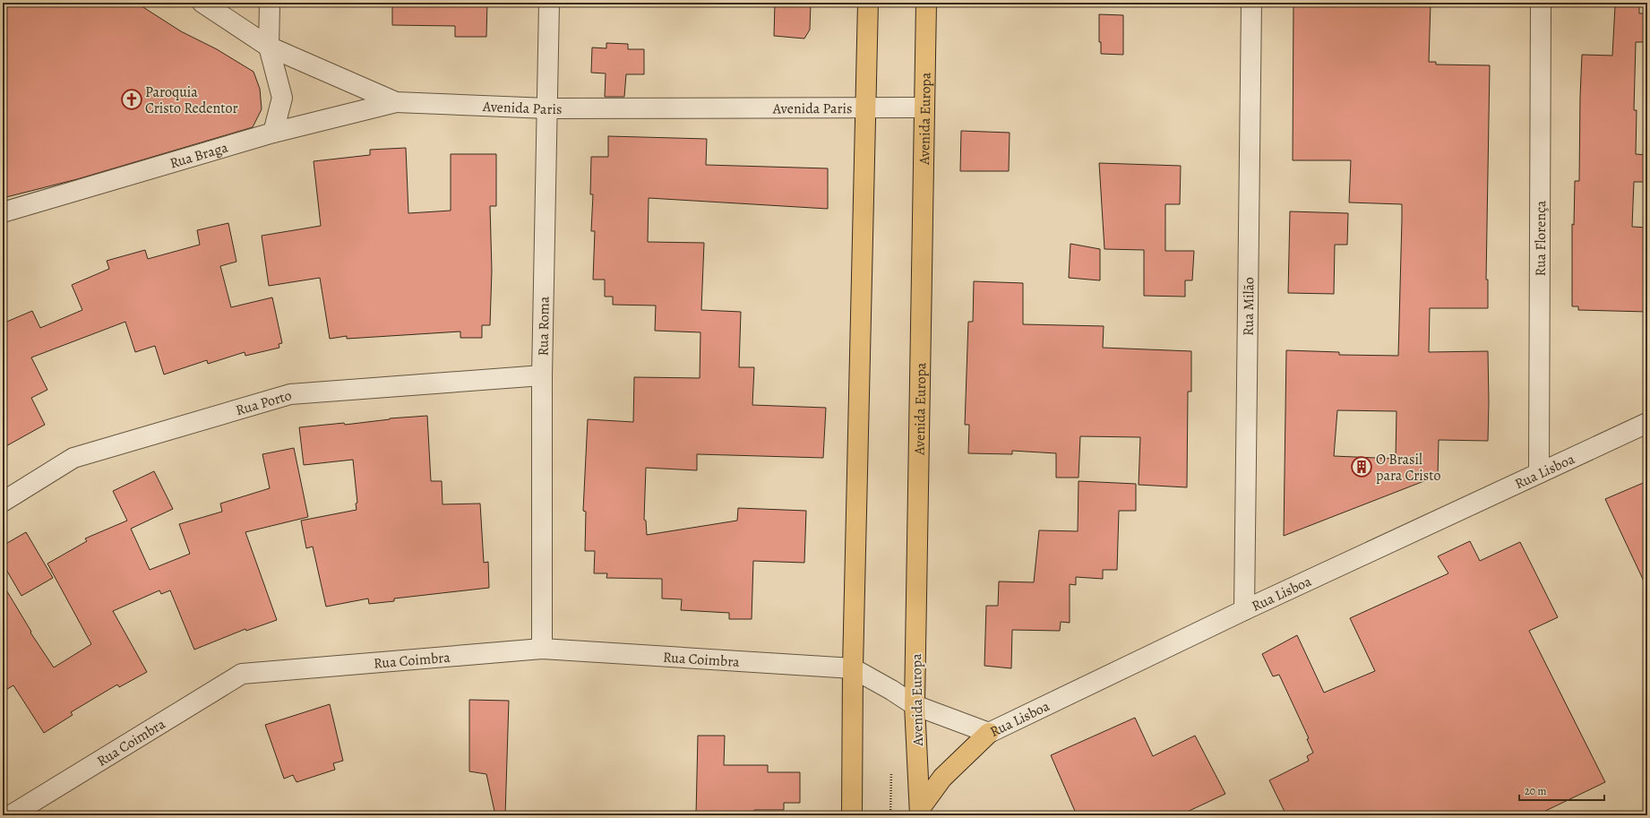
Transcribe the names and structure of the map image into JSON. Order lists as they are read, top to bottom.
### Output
{
  "streets": {
    "main road": ["Avenida Europa"],
    "street": [
      "Avenida Paris",
      "Rua Braga",
      "Rua Florença",
      "Rua Milão",
      "Rua Roma",
      "Rua Porto",
      "Rua Lisboa",
      "Rua Coimbra"
    ]
  },
  "crossings": [
    ["Avenida Paris", "Avenida Europa"],
    ["Avenida Paris", "Rua Braga"],
    ["Avenida Paris", "Rua Roma"],
    ["Avenida Europa", "Rua Lisboa"],
    ["Rua Florença", "Rua Lisboa"],
    ["Rua Milão", "Rua Lisboa"],
    ["Rua Roma", "Rua Porto"],
    ["Rua Roma", "Rua Coimbra"],
    ["Rua Lisboa", "Rua Coimbra"]
  ],
  "places": {
    "church": ["Paroquia Cristo Redentor"],
    "building": ["O Brasil para Cristo"]
  },
  "scale_bar": "20 m"
}
